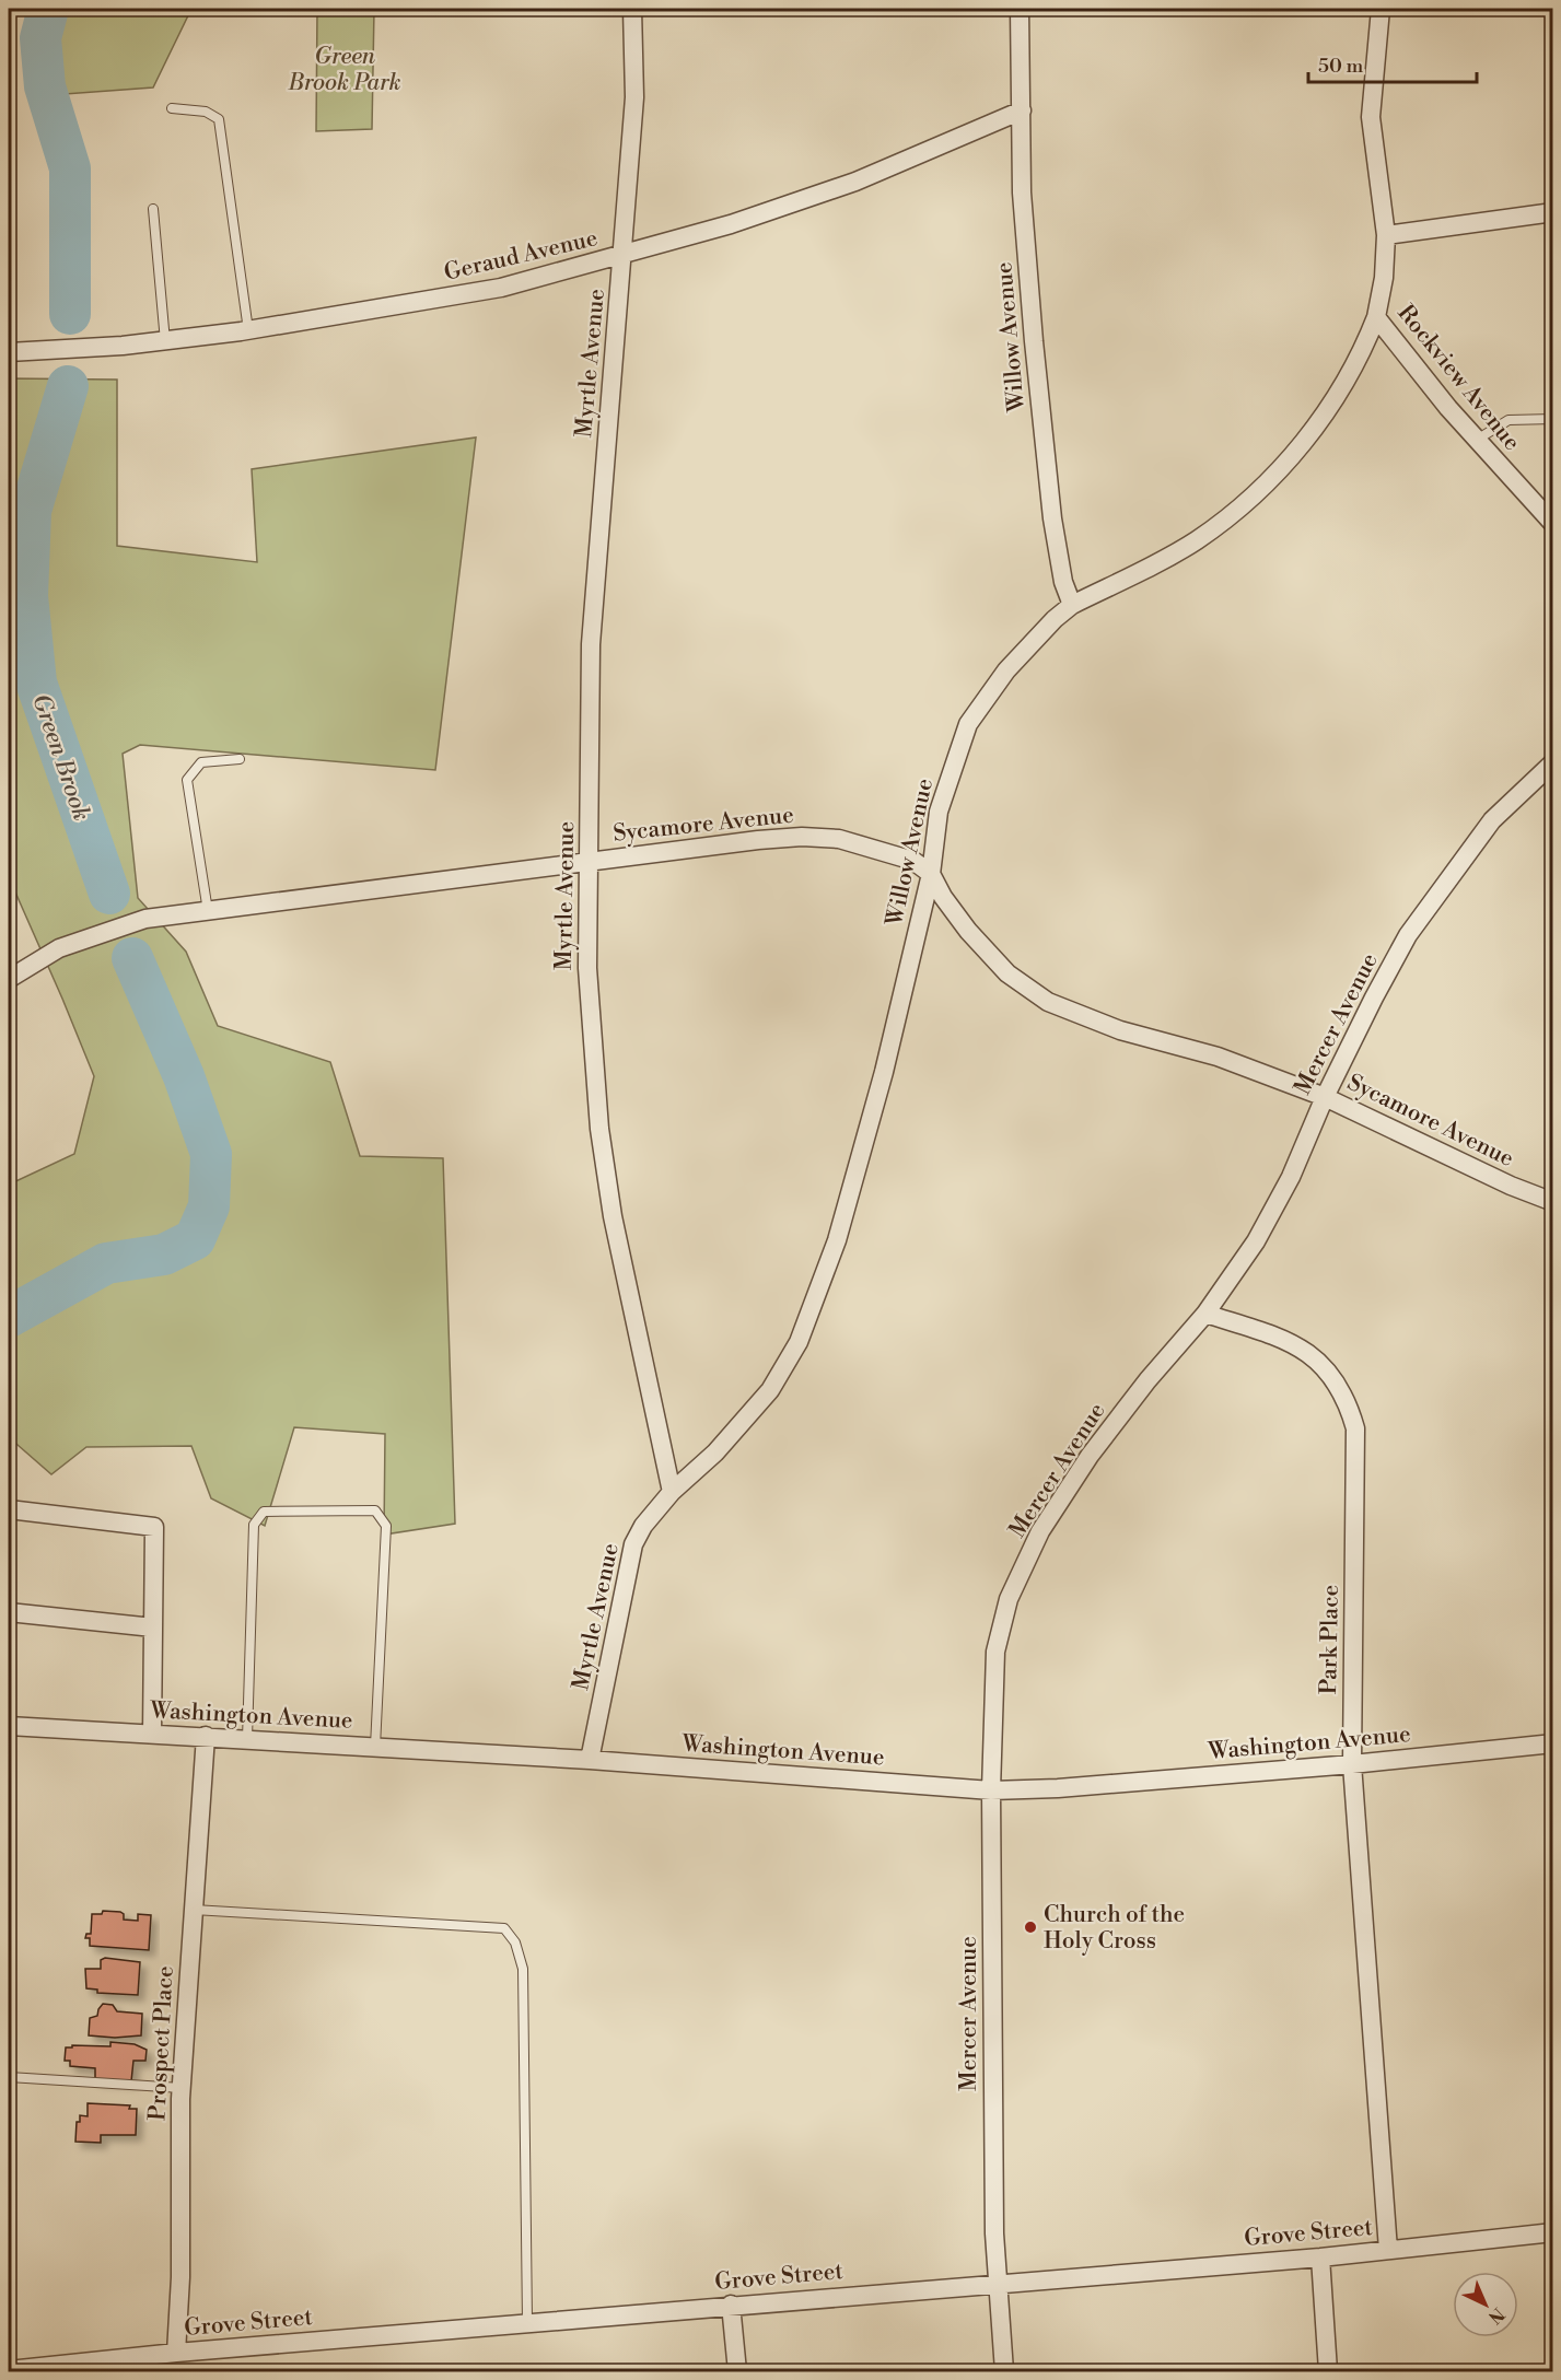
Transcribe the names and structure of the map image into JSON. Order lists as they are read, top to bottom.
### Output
{
  "streets": {
    "street": [
      "Geraud Avenue",
      "Willow Avenue",
      "Myrtle Avenue",
      "Rockview Avenue",
      "Sycamore Avenue",
      "Mercer Avenue",
      "Park Place",
      "Washington Avenue",
      "Prospect Place",
      "Grove Street"
    ]
  },
  "crossings": [
    ["Geraud Avenue", "Willow Avenue"],
    ["Geraud Avenue", "Myrtle Avenue"],
    ["Willow Avenue", "Myrtle Avenue"],
    ["Willow Avenue", "Sycamore Avenue"],
    ["Myrtle Avenue", "Sycamore Avenue"],
    ["Myrtle Avenue", "Washington Avenue"],
    ["Sycamore Avenue", "Mercer Avenue"],
    ["Mercer Avenue", "Park Place"],
    ["Mercer Avenue", "Washington Avenue"],
    ["Mercer Avenue", "Grove Street"],
    ["Park Place", "Washington Avenue"],
    ["Park Place", "Grove Street"],
    ["Washington Avenue", "Prospect Place"],
    ["Prospect Place", "Grove Street"]
  ],
  "water": ["Green Brook"],
  "parks": ["Green Brook Park"],
  "places": ["Church of the Holy Cross"],
  "scale_bar": "50 m",
  "north": "bottom right"
}
